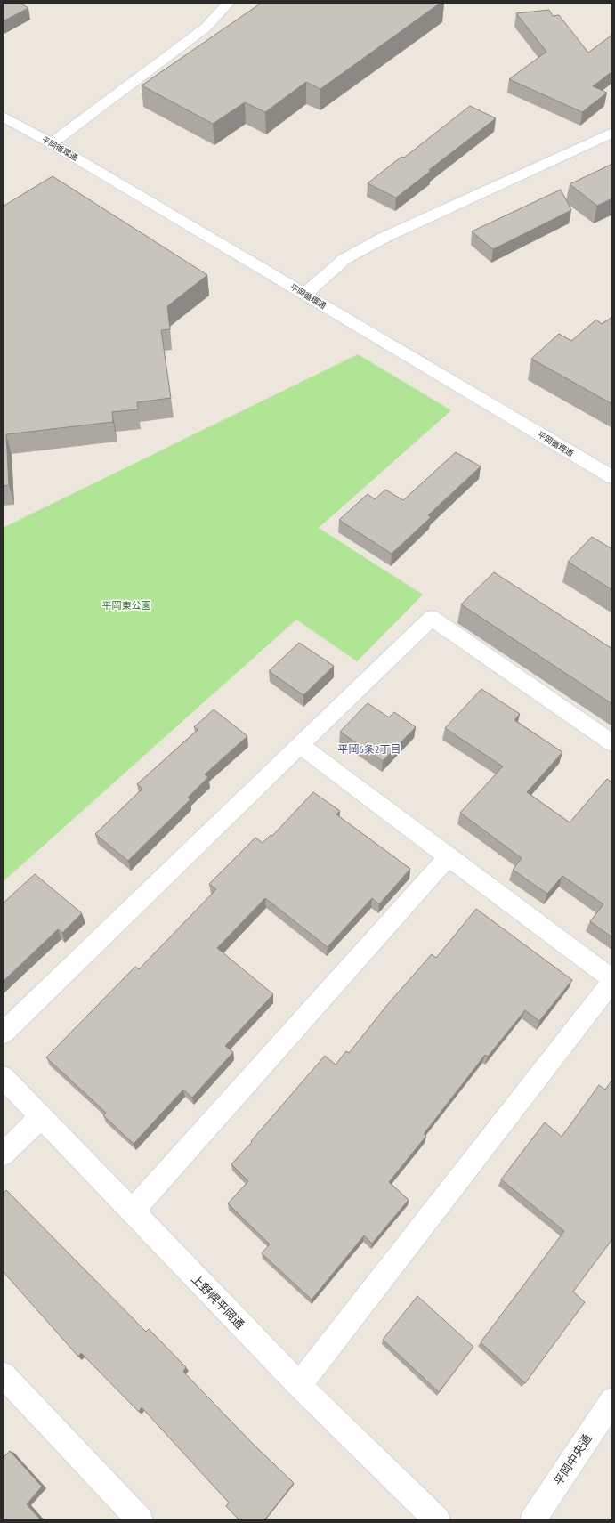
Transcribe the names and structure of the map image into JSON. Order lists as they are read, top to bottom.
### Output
{
  "streets": {
    "street": ["平岡循環通", "上野幌平岡通", "平岡中央通"]
  },
  "districts": ["平岡6条2丁目"],
  "parks": ["平岡東公園"]
}
